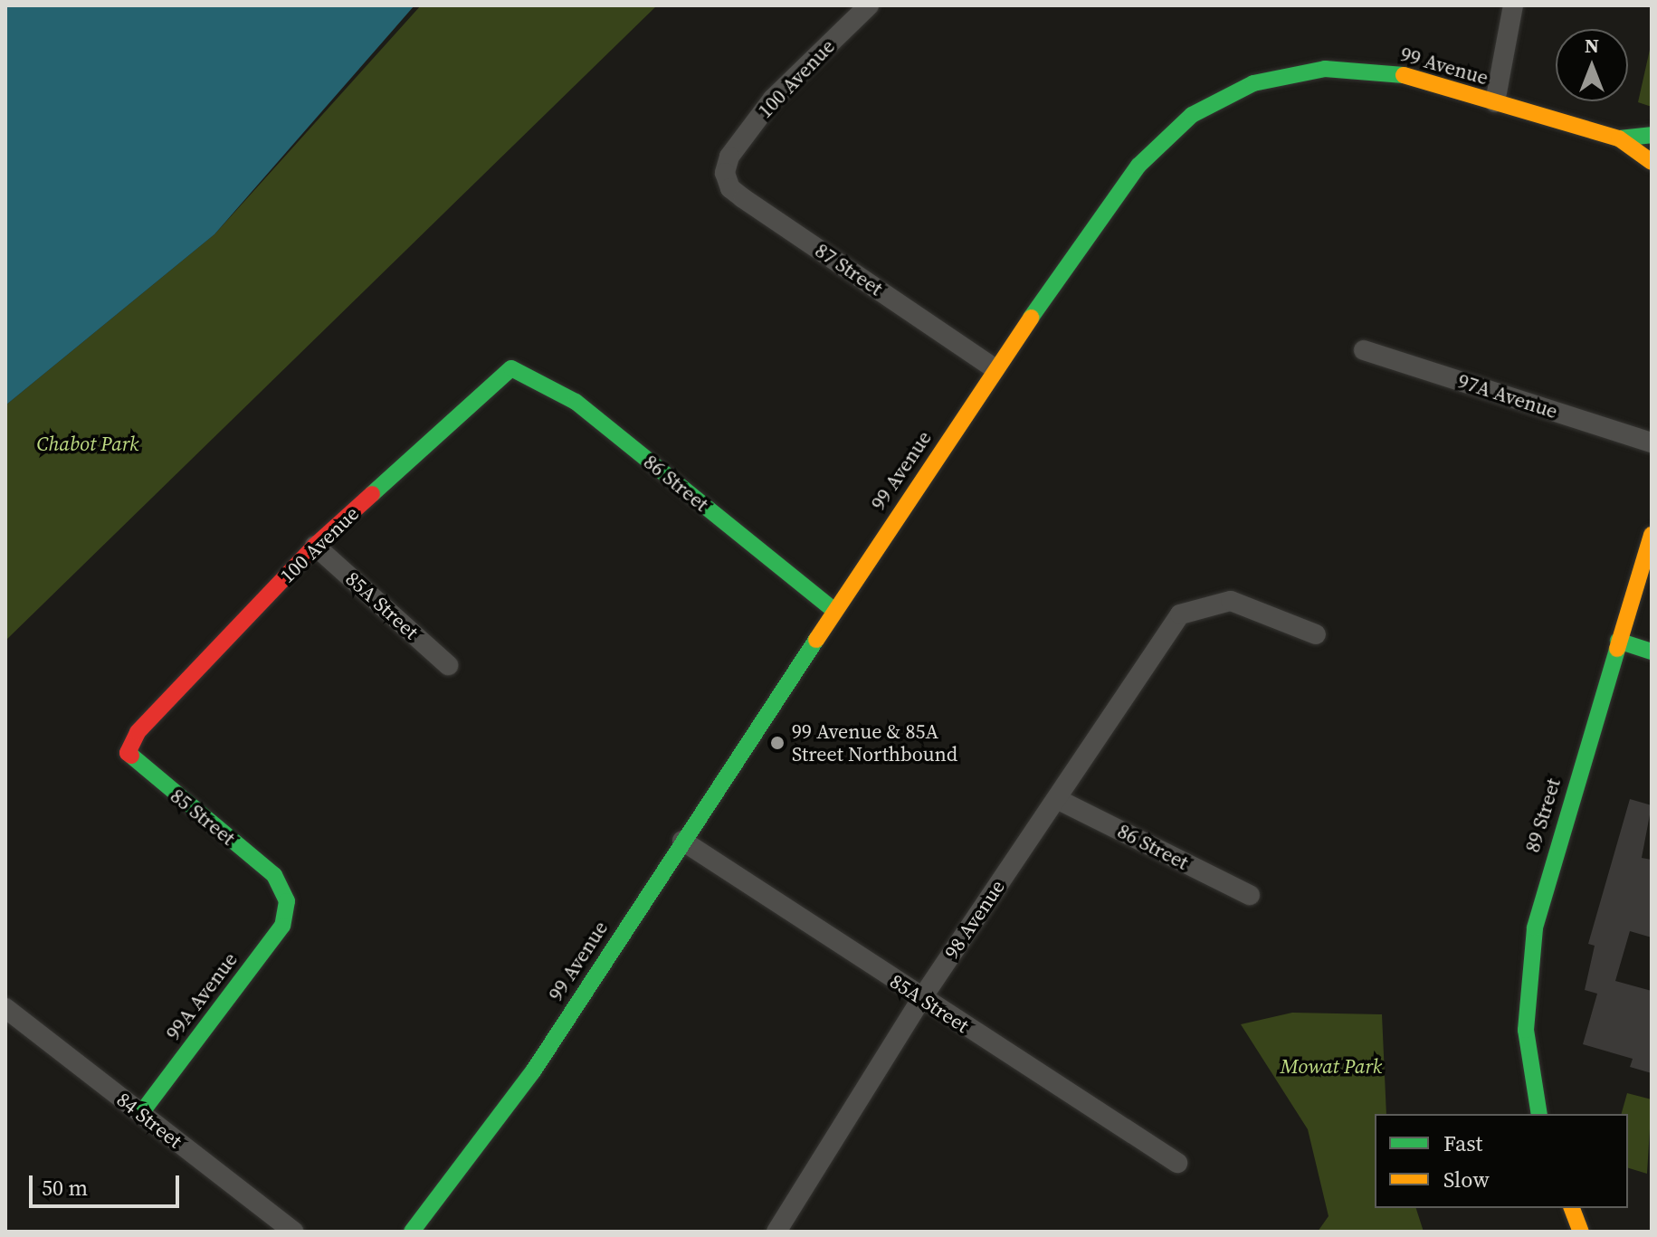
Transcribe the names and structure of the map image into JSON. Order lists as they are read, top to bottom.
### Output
{
  "streets": {
    "street": [
      "99 Avenue",
      "100 Avenue",
      "87 Street",
      "97A Avenue",
      "86 Street",
      "85A Street",
      "89 Street",
      "85 Street",
      "98 Avenue",
      "99A Avenue",
      "84 Street"
    ]
  },
  "crossings": [
    ["99 Avenue", "87 Street"],
    ["99 Avenue", "86 Street"],
    ["99 Avenue", "85A Street"],
    ["100 Avenue", "87 Street"],
    ["100 Avenue", "86 Street"],
    ["100 Avenue", "85A Street"],
    ["100 Avenue", "85 Street"],
    ["86 Street", "98 Avenue"],
    ["85A Street", "98 Avenue"],
    ["85 Street", "99A Avenue"],
    ["99A Avenue", "84 Street"]
  ],
  "parks": ["Chabot Park", "Mowat Park"],
  "places": ["99 Avenue & 85A Street Northbound"],
  "legend": ["Fast", "Slow"],
  "scale_bar": "50 m",
  "north": "top"
}
